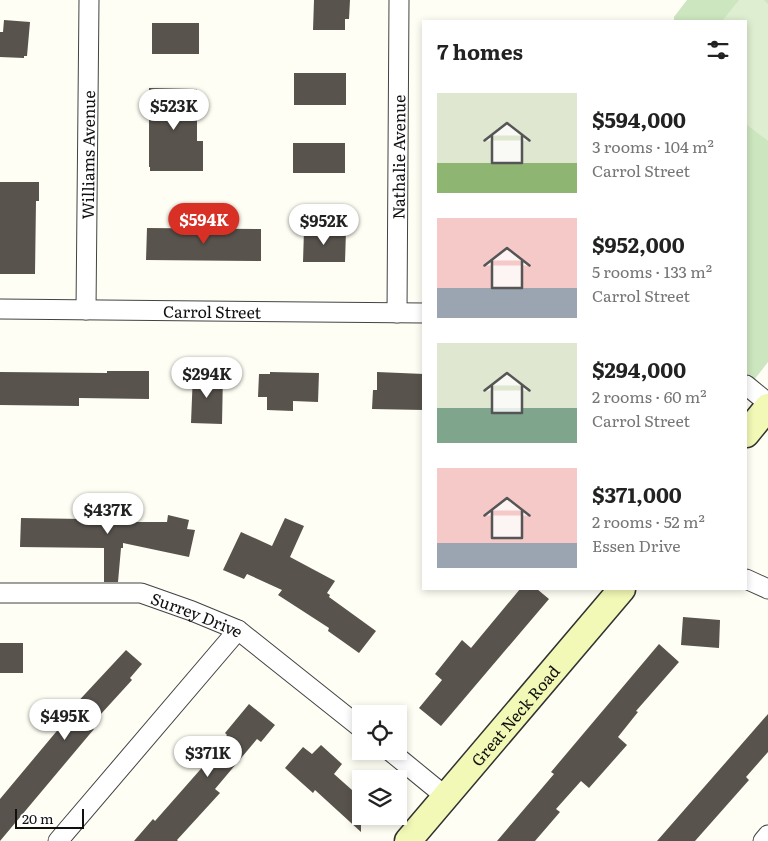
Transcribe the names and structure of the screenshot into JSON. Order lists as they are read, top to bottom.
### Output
{
  "streets": {
    "main road": ["Great Neck Road"],
    "street": [
      "Williams Avenue",
      "Nathalie Avenue",
      "Carrol Street",
      "Surrey Drive"
    ]
  },
  "crossings": [
    ["Williams Avenue", "Carrol Street"],
    ["Nathalie Avenue", "Carrol Street"]
  ],
  "scale_bar": "20 m",
  "page": {
    "heading": "7 homes",
    "list": [
      {
        "name": "$594,000",
        "note": "3 rooms · 104 m² · Carrol Street"
      },
      {
        "name": "$952,000",
        "note": "5 rooms · 133 m² · Carrol Street"
      },
      {
        "name": "$294,000",
        "note": "2 rooms · 60 m² · Carrol Street"
      },
      {
        "name": "$371,000",
        "note": "2 rooms · 52 m² · Essen Drive"
      }
    ],
    "price": [
      "$523K",
      "$594K",
      "$952K",
      "$294K",
      "$437K",
      "$495K",
      "$371K"
    ],
    "scale": "20 m"
  }
}
